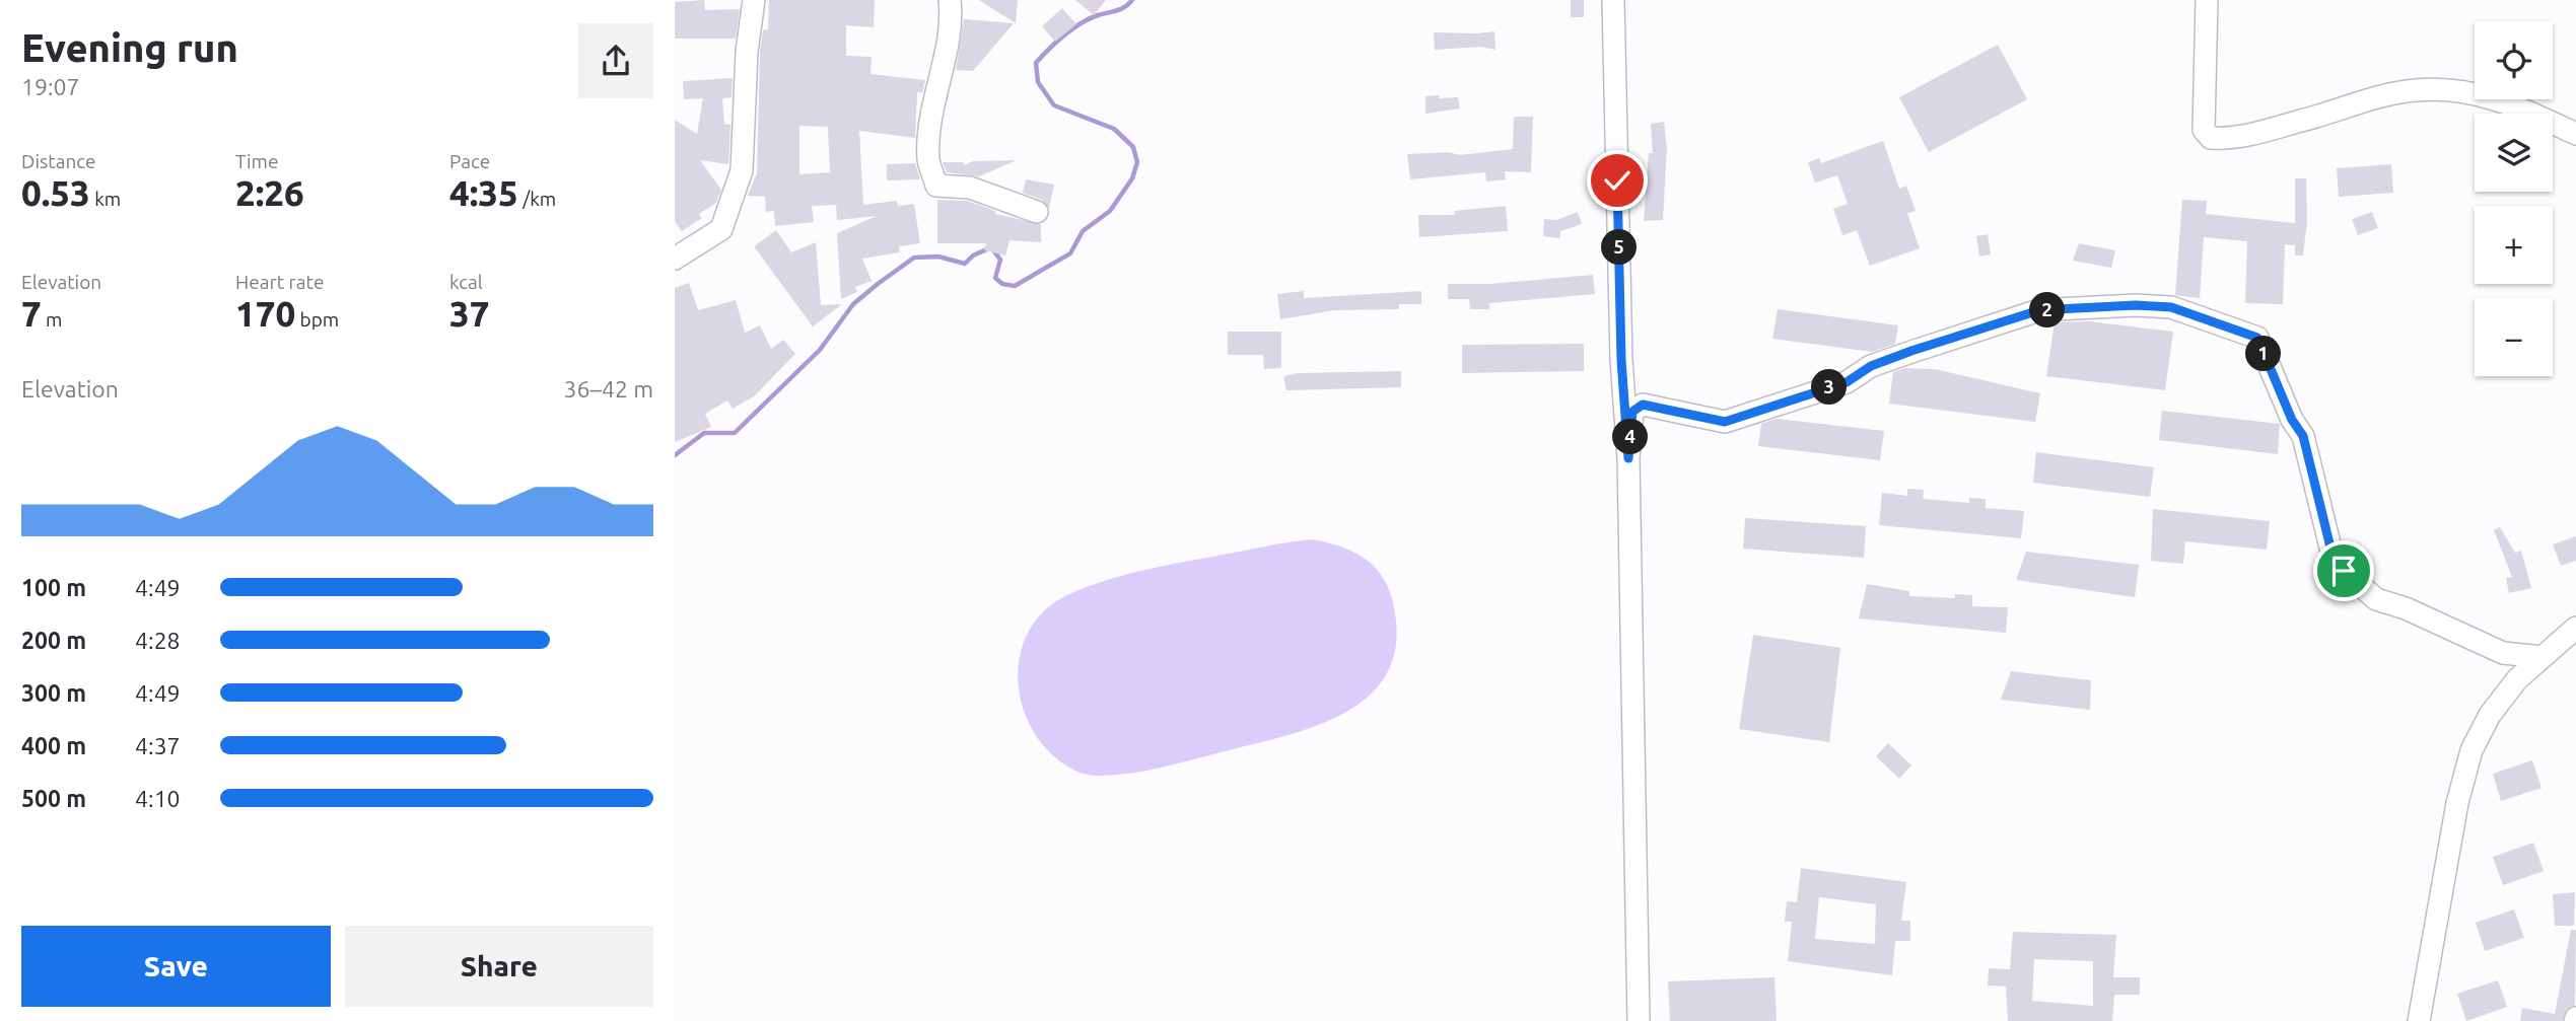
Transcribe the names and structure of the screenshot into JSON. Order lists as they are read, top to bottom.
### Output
{
  "page": {
    "heading": ["Evening run", "19:07"],
    "map_buttons": ["+", "−"],
    "stats": [
      ["Distance", "0.53 km"],
      ["Time", "2:26"],
      ["Pace", "4:35 /km"],
      ["Elevation", "7 m"],
      ["Heart rate", "170 bpm"],
      ["kcal", "37"]
    ],
    "pins": [
      "5",
      "2",
      "1",
      "3",
      "4"
    ],
    "chart": ["Elevation", "36–42 m"],
    "list": [
      {
        "name": "100 m",
        "note": "4:49"
      },
      {
        "name": "200 m",
        "note": "4:28"
      },
      {
        "name": "300 m",
        "note": "4:49"
      },
      {
        "name": "400 m",
        "note": "4:37"
      },
      {
        "name": "500 m",
        "note": "4:10"
      }
    ],
    "buttons": ["Save", "Share"]
  }
}
